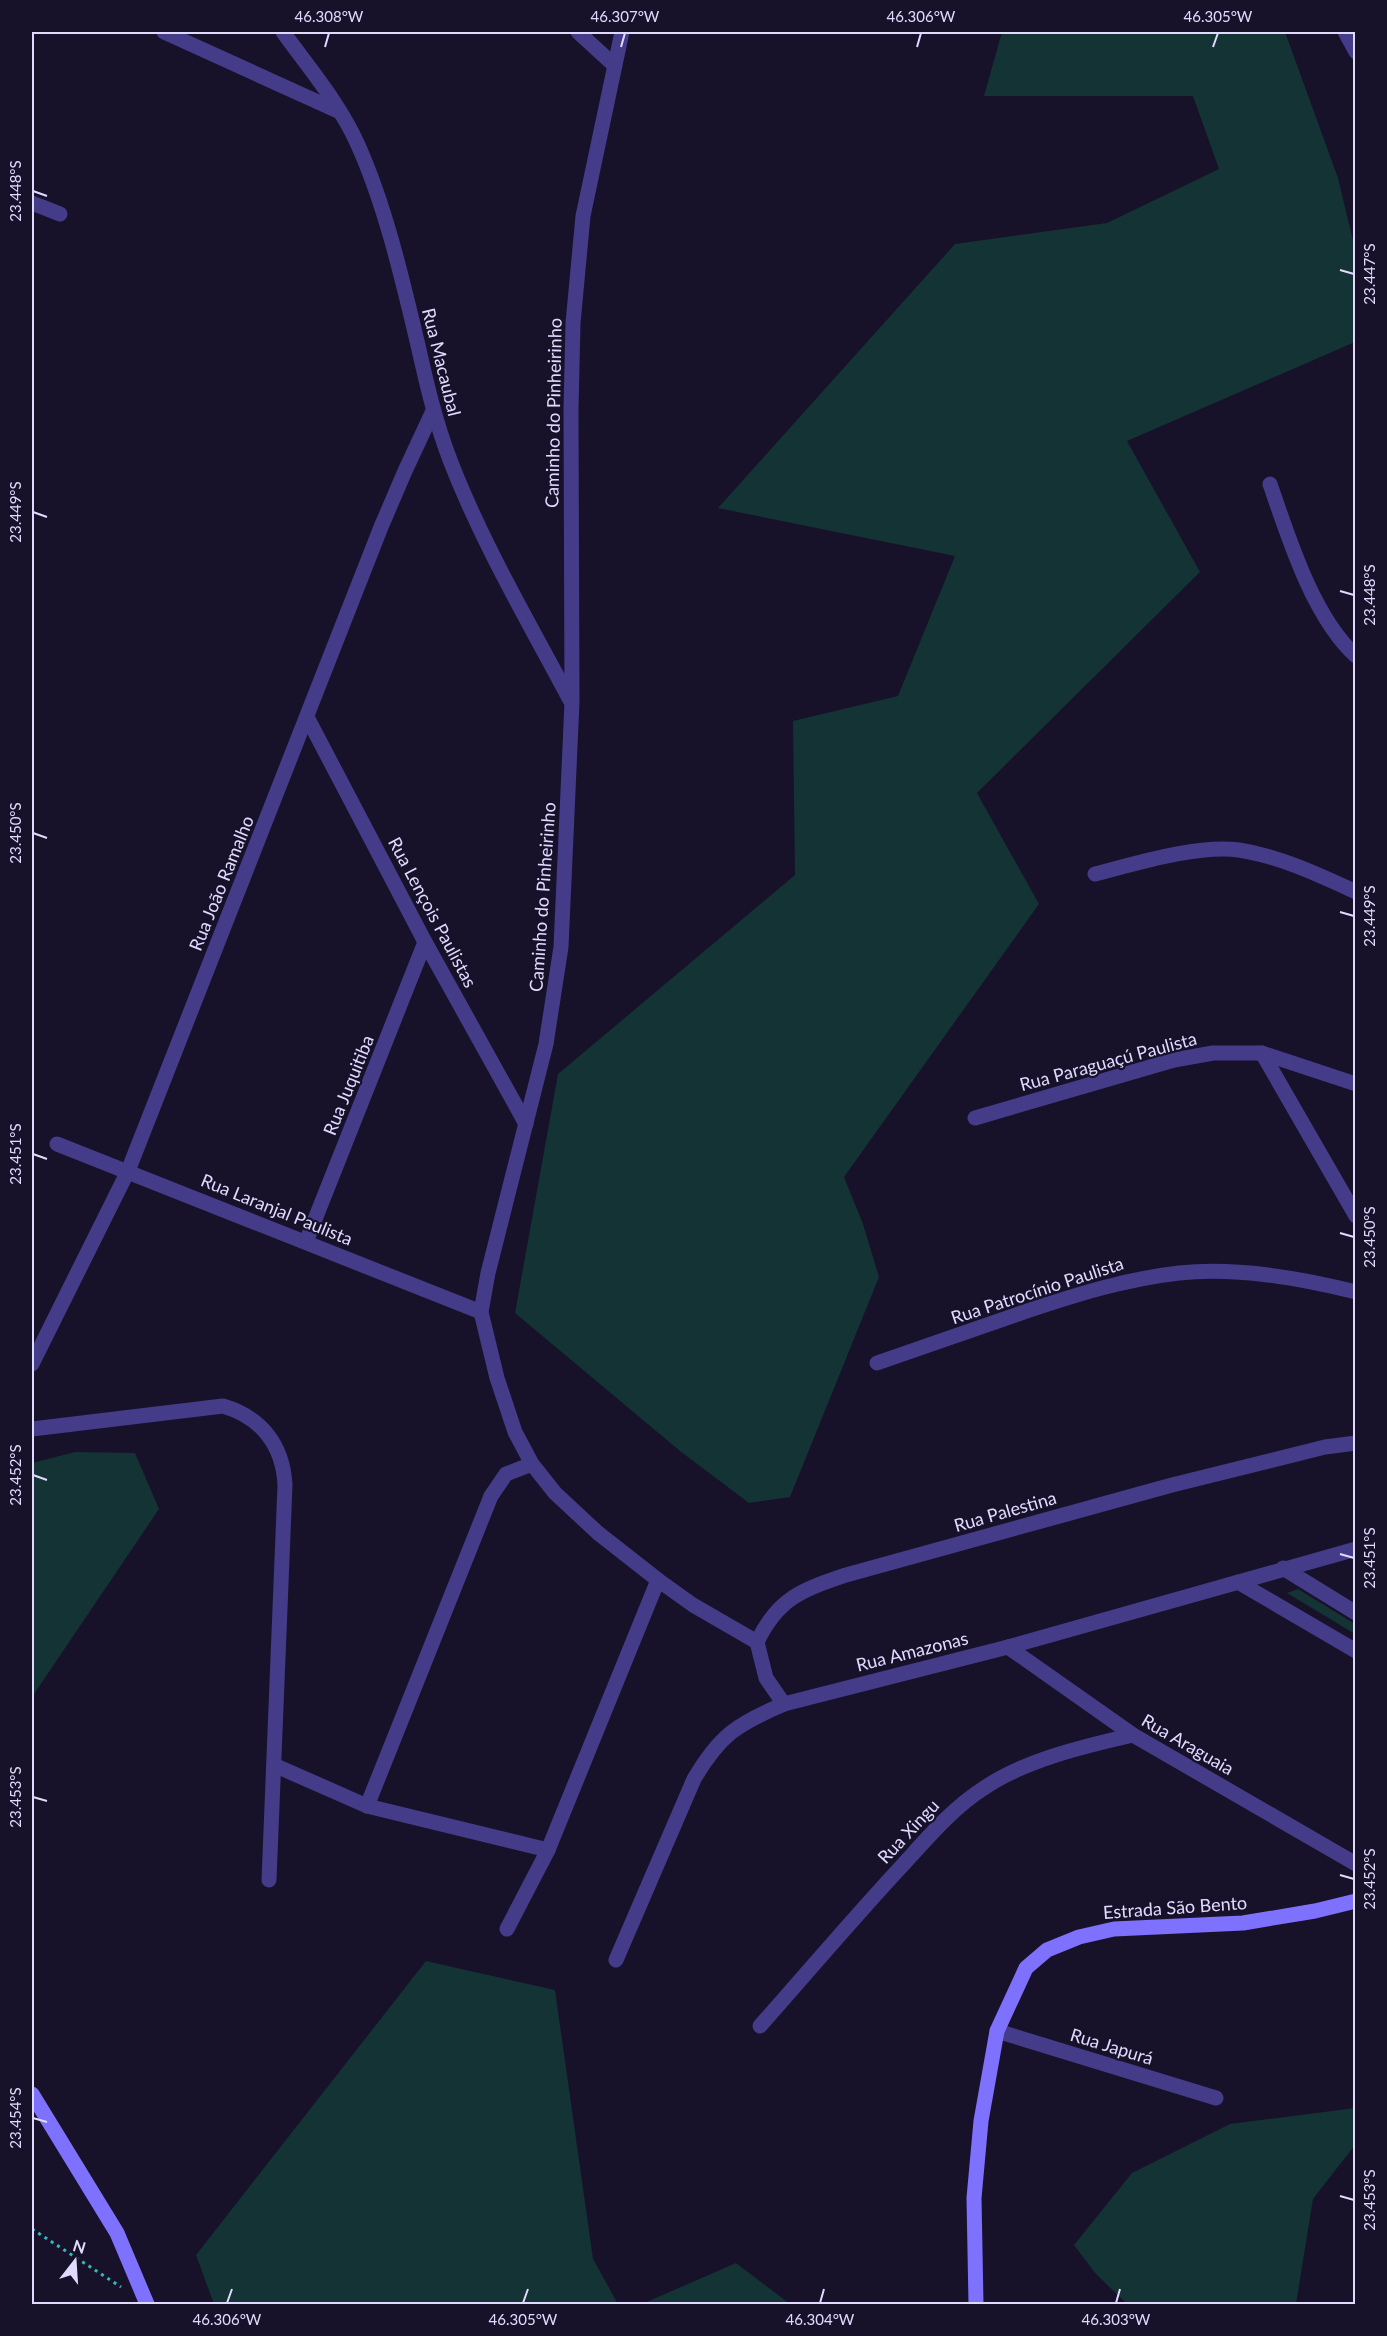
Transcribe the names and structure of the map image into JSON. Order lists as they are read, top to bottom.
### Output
{
  "streets": {
    "street": [
      "Rua Macaubal",
      "Caminho do Pinheirinho",
      "Rua João Ramalho",
      "Rua Lençois Paulistas",
      "Rua Paraguaçú Paulista",
      "Rua Juquitiba",
      "Rua Laranjal Paulista",
      "Rua Patrocínio Paulista",
      "Rua Palestina",
      "Rua Amazonas",
      "Rua Araguaia",
      "Rua Xingu",
      "Estrada São Bento",
      "Rua Japurá"
    ]
  },
  "crossings": [
    ["Rua Macaubal", "Caminho do Pinheirinho"],
    ["Rua Macaubal", "Rua João Ramalho"],
    ["Caminho do Pinheirinho", "Rua Lençois Paulistas"],
    ["Caminho do Pinheirinho", "Rua Laranjal Paulista"],
    ["Caminho do Pinheirinho", "Rua Palestina"],
    ["Rua João Ramalho", "Rua Lençois Paulistas"],
    ["Rua João Ramalho", "Rua Laranjal Paulista"],
    ["Rua Lençois Paulistas", "Rua Juquitiba"],
    ["Rua Juquitiba", "Rua Laranjal Paulista"],
    ["Rua Amazonas", "Rua Araguaia"],
    ["Rua Araguaia", "Rua Xingu"],
    ["Estrada São Bento", "Rua Japurá"]
  ],
  "north": "top",
  "coordinates": [
    "46.308°W",
    "46.307°W",
    "46.306°W",
    "46.305°W",
    "23.448°S",
    "23.447°S",
    "23.449°S",
    "23.450°S",
    "23.451°S",
    "23.452°S",
    "23.453°S",
    "23.454°S",
    "46.304°W",
    "46.303°W"
  ]
}
